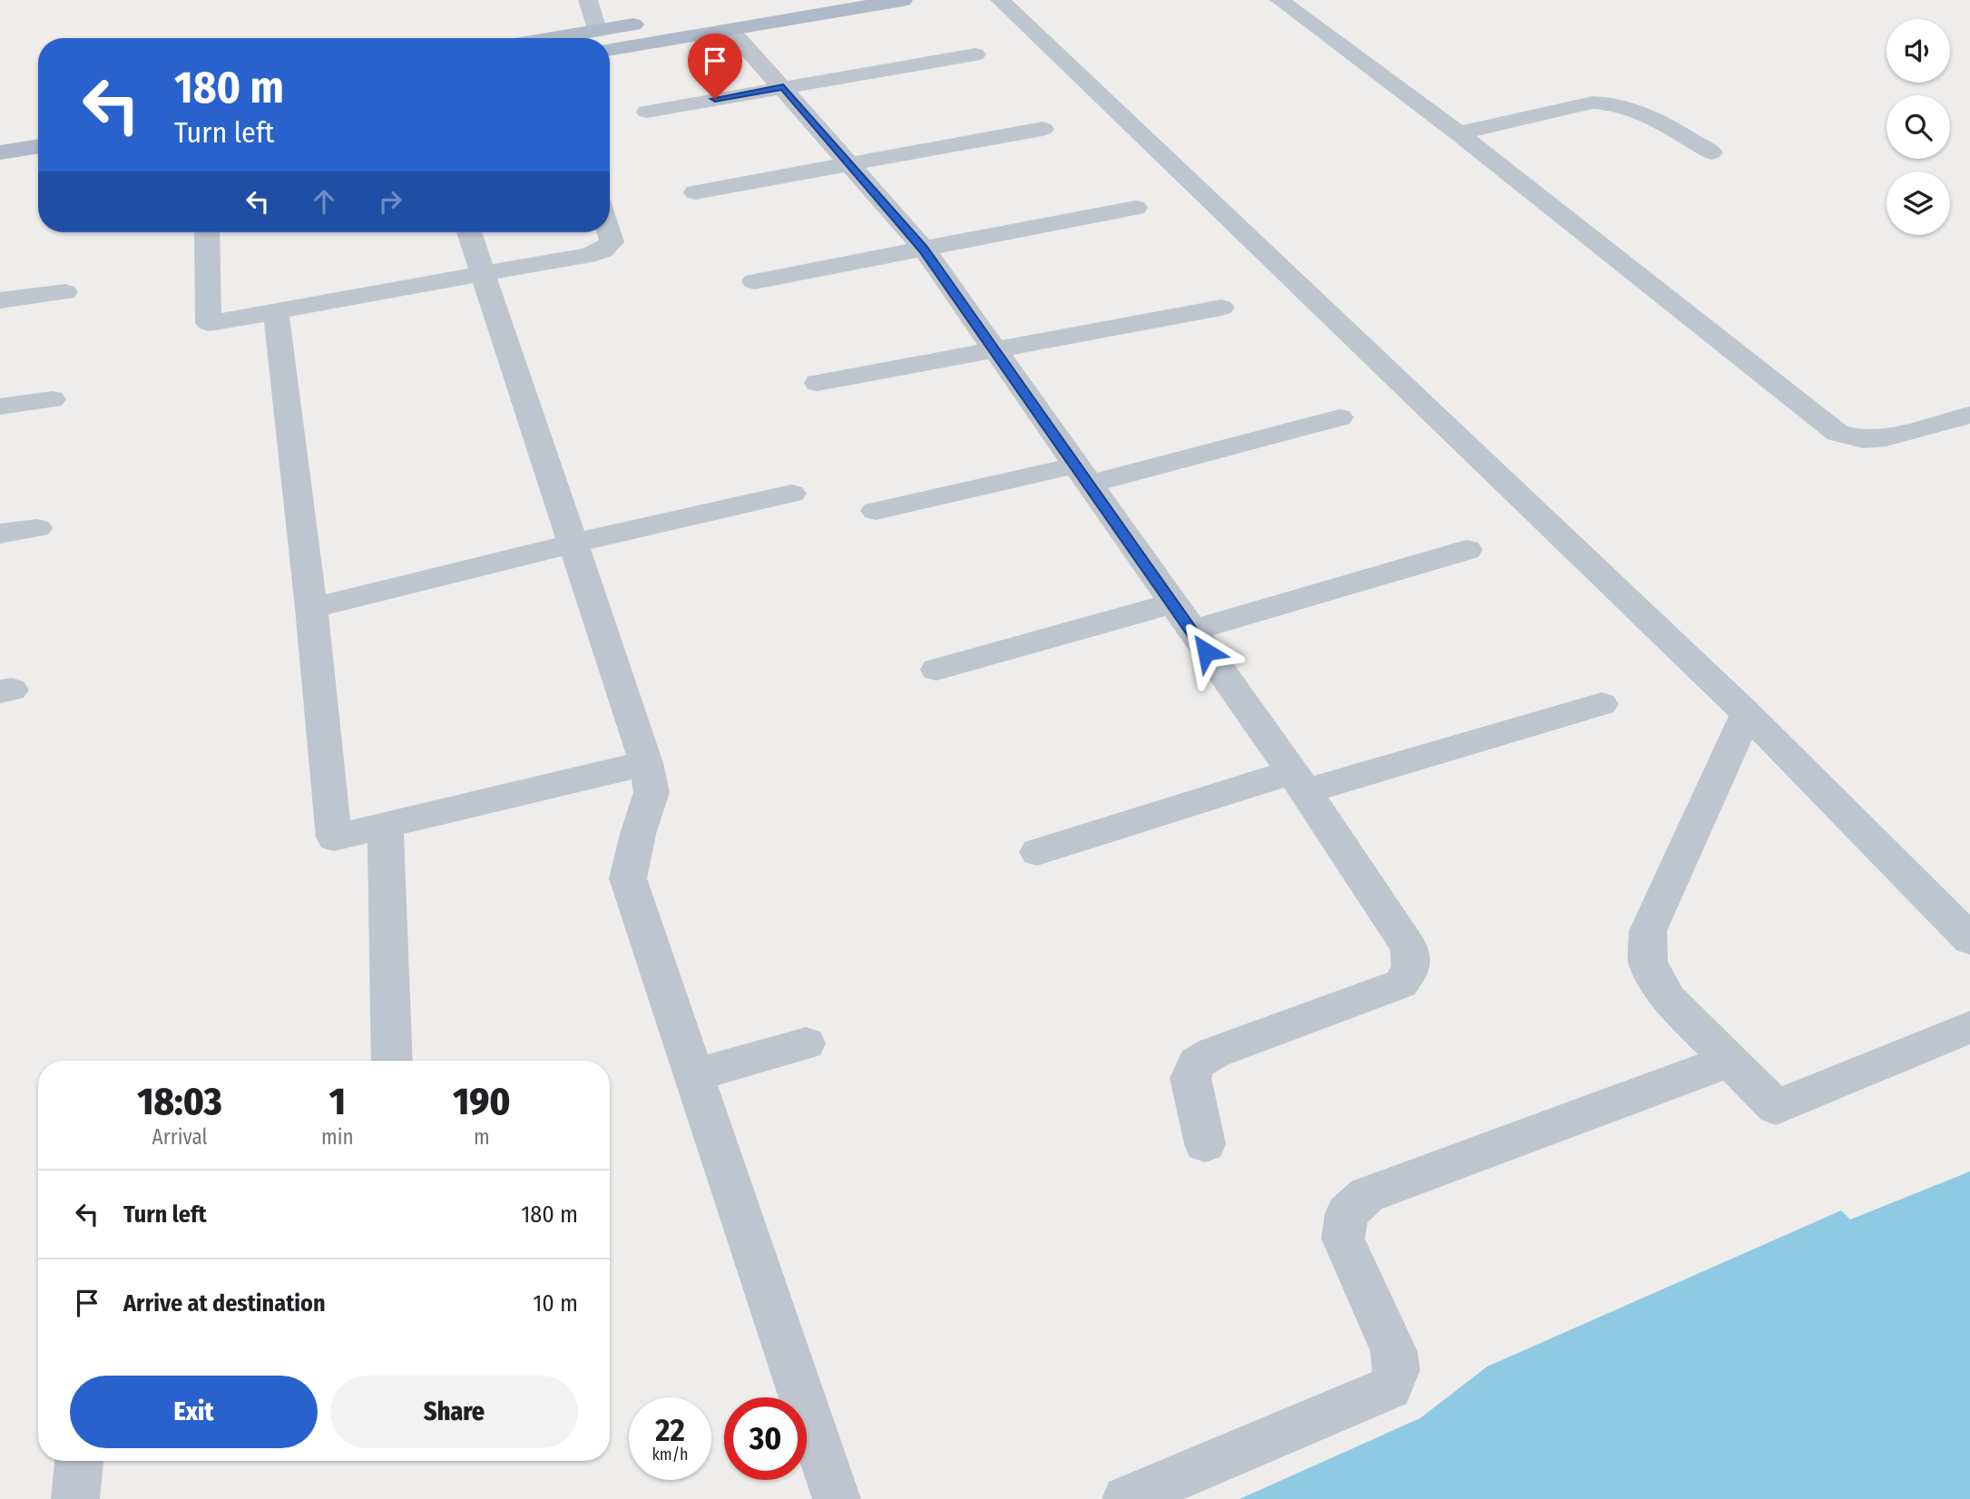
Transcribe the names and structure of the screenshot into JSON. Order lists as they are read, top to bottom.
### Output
{
  "page": {
    "turn": ["180 m", "Turn left"],
    "eta": [
      "18:03",
      "Arrival",
      "1",
      "min",
      "190",
      "m"
    ],
    "list": [
      {
        "name": "Turn left",
        "value": "180 m"
      },
      {
        "name": "Arrive at destination",
        "value": "10 m"
      }
    ],
    "buttons": ["Exit", "Share"],
    "speed": "22 km/h",
    "limit": "30"
  }
}
